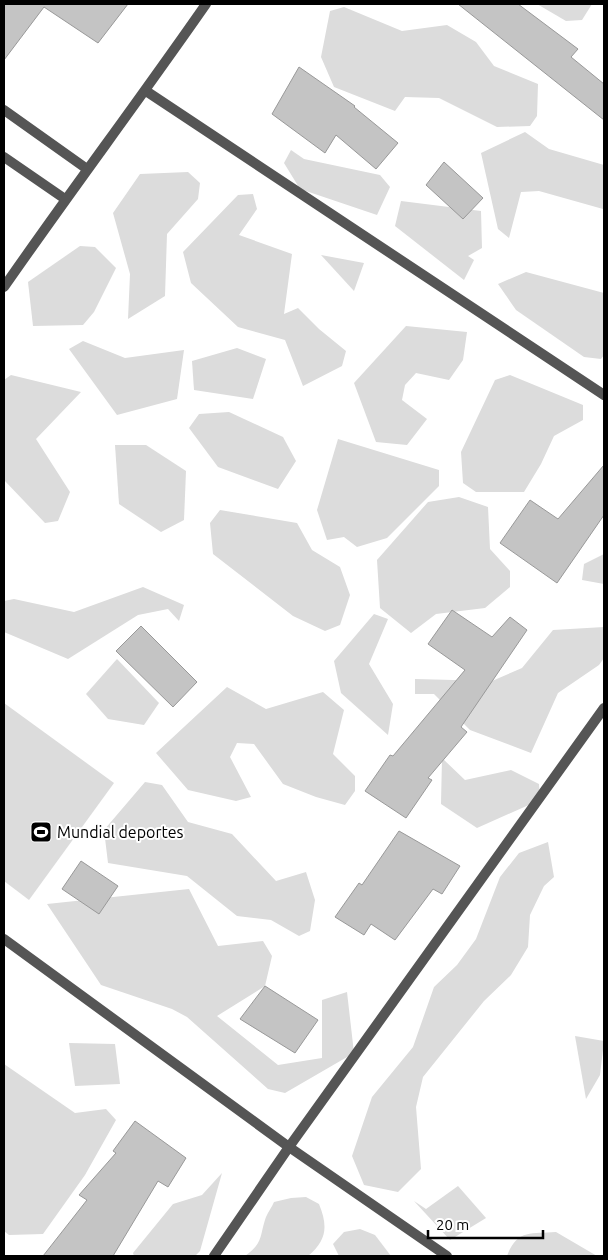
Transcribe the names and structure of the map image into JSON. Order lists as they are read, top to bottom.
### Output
{
  "places": {
    "sports": ["Mundial deportes"]
  },
  "scale_bar": "20 m"
}
